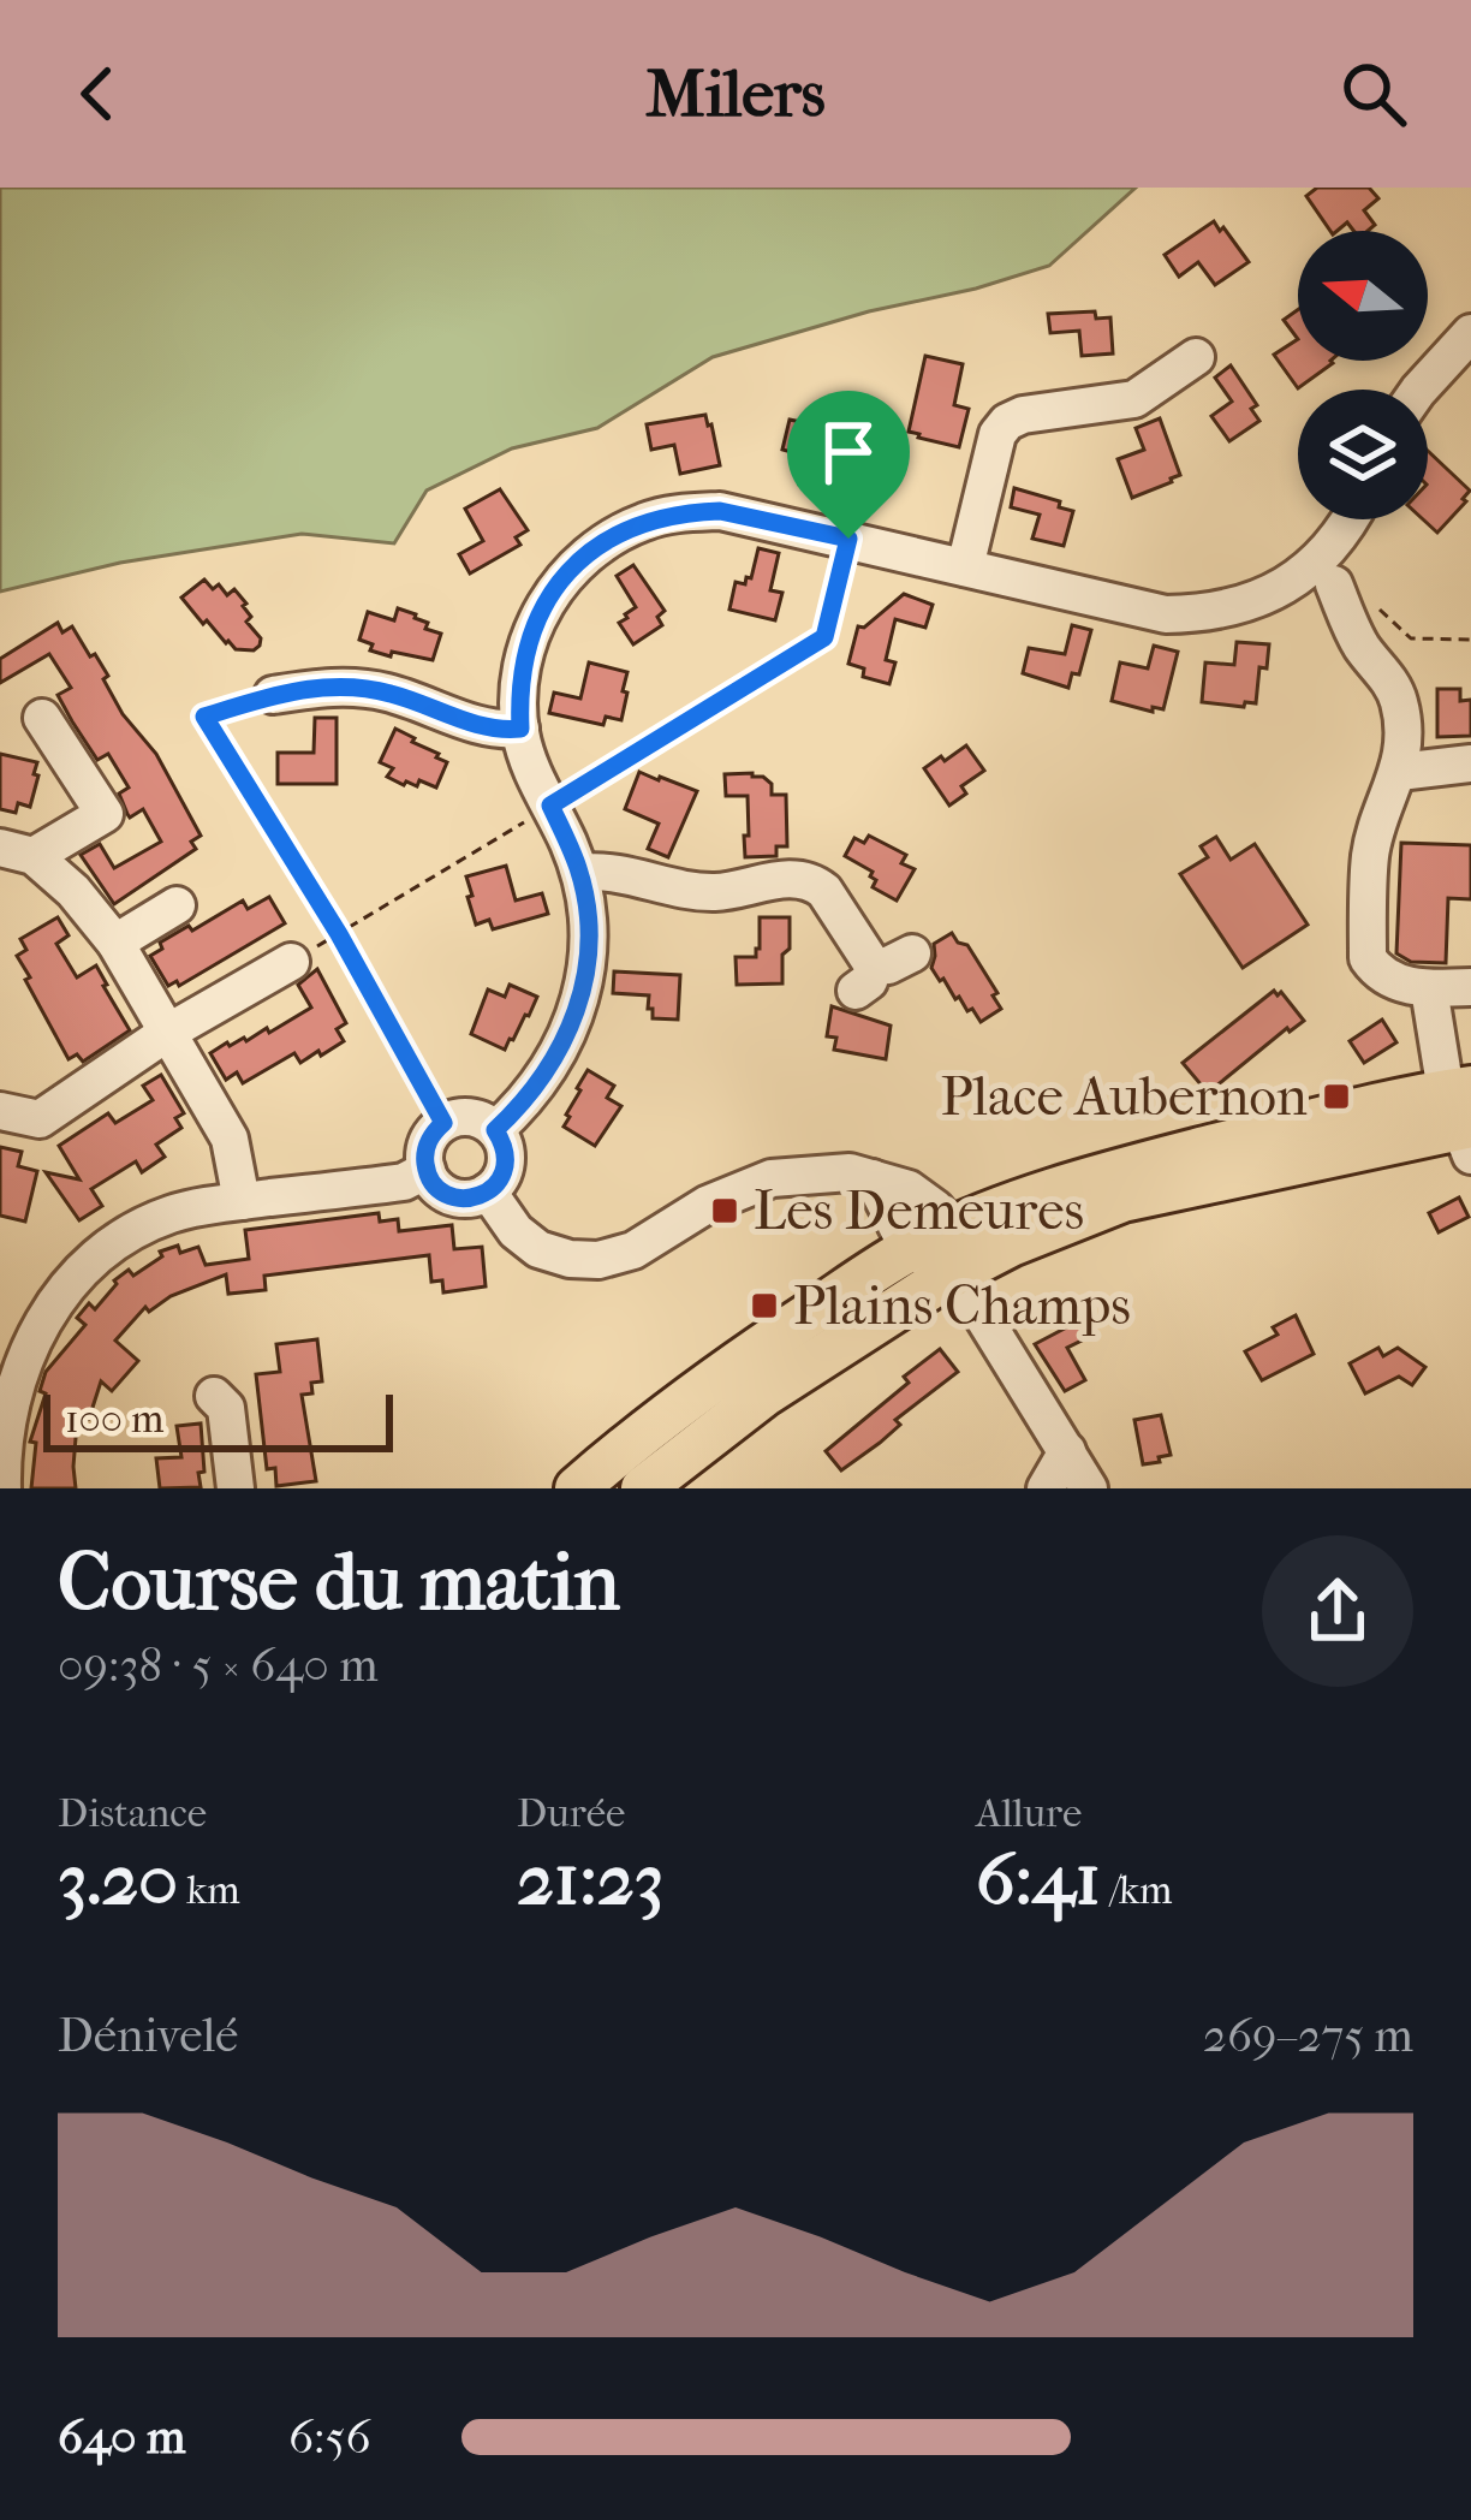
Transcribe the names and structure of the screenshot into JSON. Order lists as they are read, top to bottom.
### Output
{
  "places": {
    "transit": ["Place Aubernon", "Les Demeures", "Plains Champs"]
  },
  "scale_bar": "100 m",
  "north": "left",
  "page": {
    "header": "Milers",
    "scale": "100 m",
    "heading": ["Course du matin", "09:38 · 5 × 640 m"],
    "stats": [
      ["Distance", "3.20 km"],
      ["Durée", "21:23"],
      ["Allure", "6:41 /km"]
    ],
    "chart": ["Dénivelé", "269–275 m"],
    "list": [
      {
        "name": "640 m",
        "note": "6:56"
      }
    ]
  }
}
